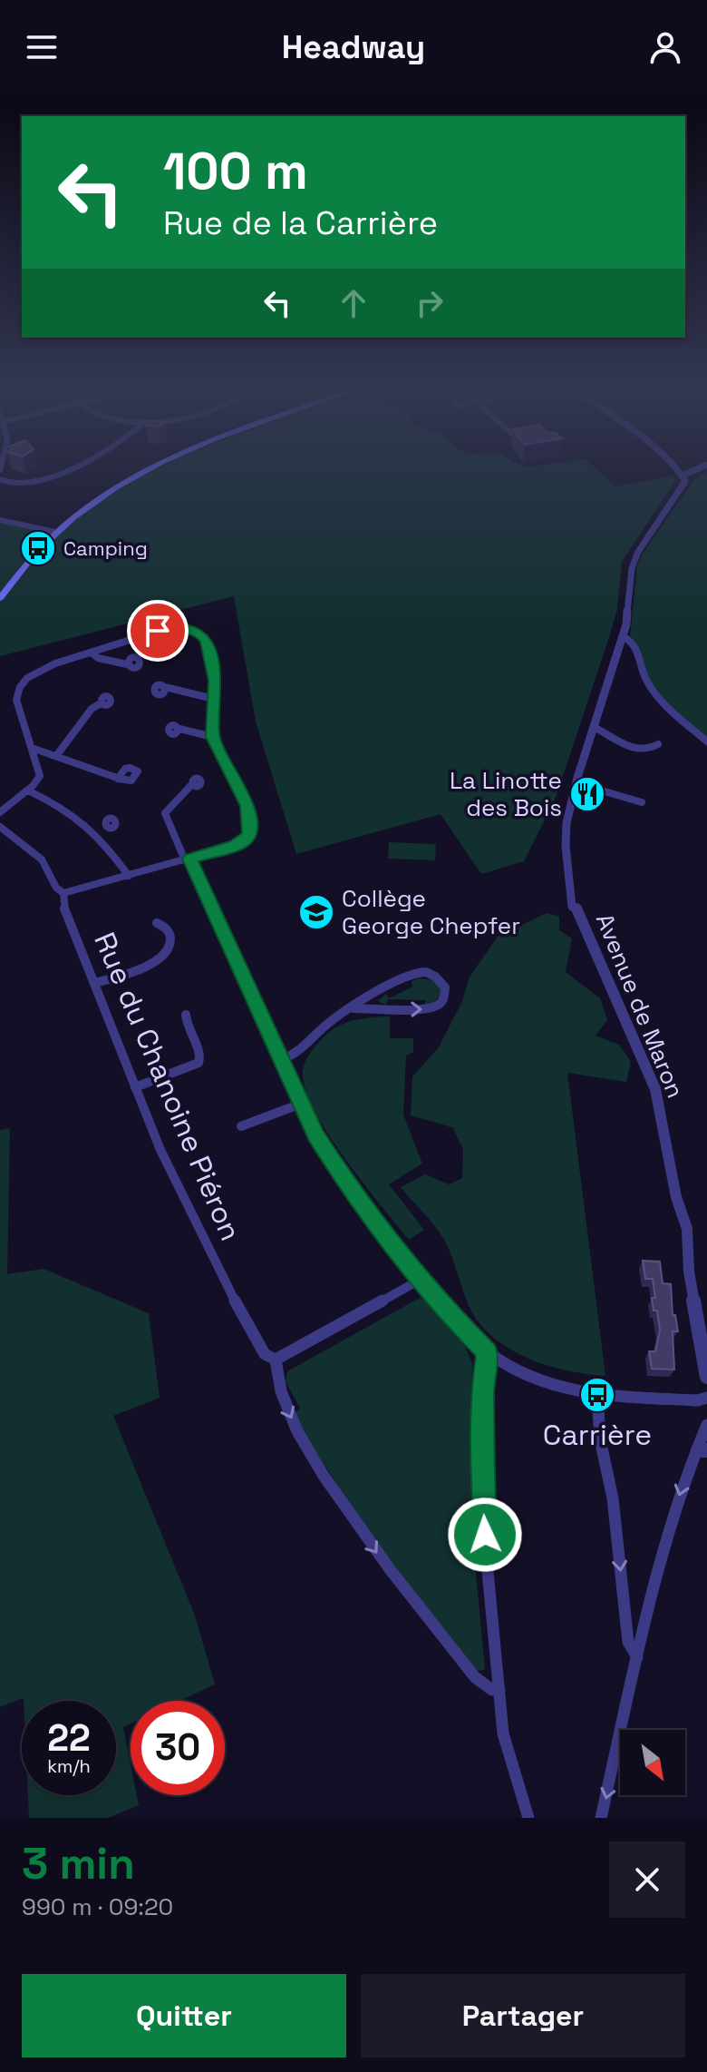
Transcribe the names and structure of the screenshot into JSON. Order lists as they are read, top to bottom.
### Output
{
  "streets": {
    "street": ["Avenue de Maron", "Rue du Chanoine Piéron"]
  },
  "places": {
    "bus stop": ["Camping", "Carrière"],
    "restaurant": ["La Linotte des Bois"],
    "school or university": ["Collège George Chepfer"]
  },
  "north": "bottom right",
  "page": {
    "header": "Headway",
    "turn": ["100 m", "Rue de la Carrière"],
    "speed": "22 km/h",
    "limit": "30",
    "heading": ["3 min", "990 m · 09:20"],
    "buttons": ["Quitter", "Partager"]
  }
}
